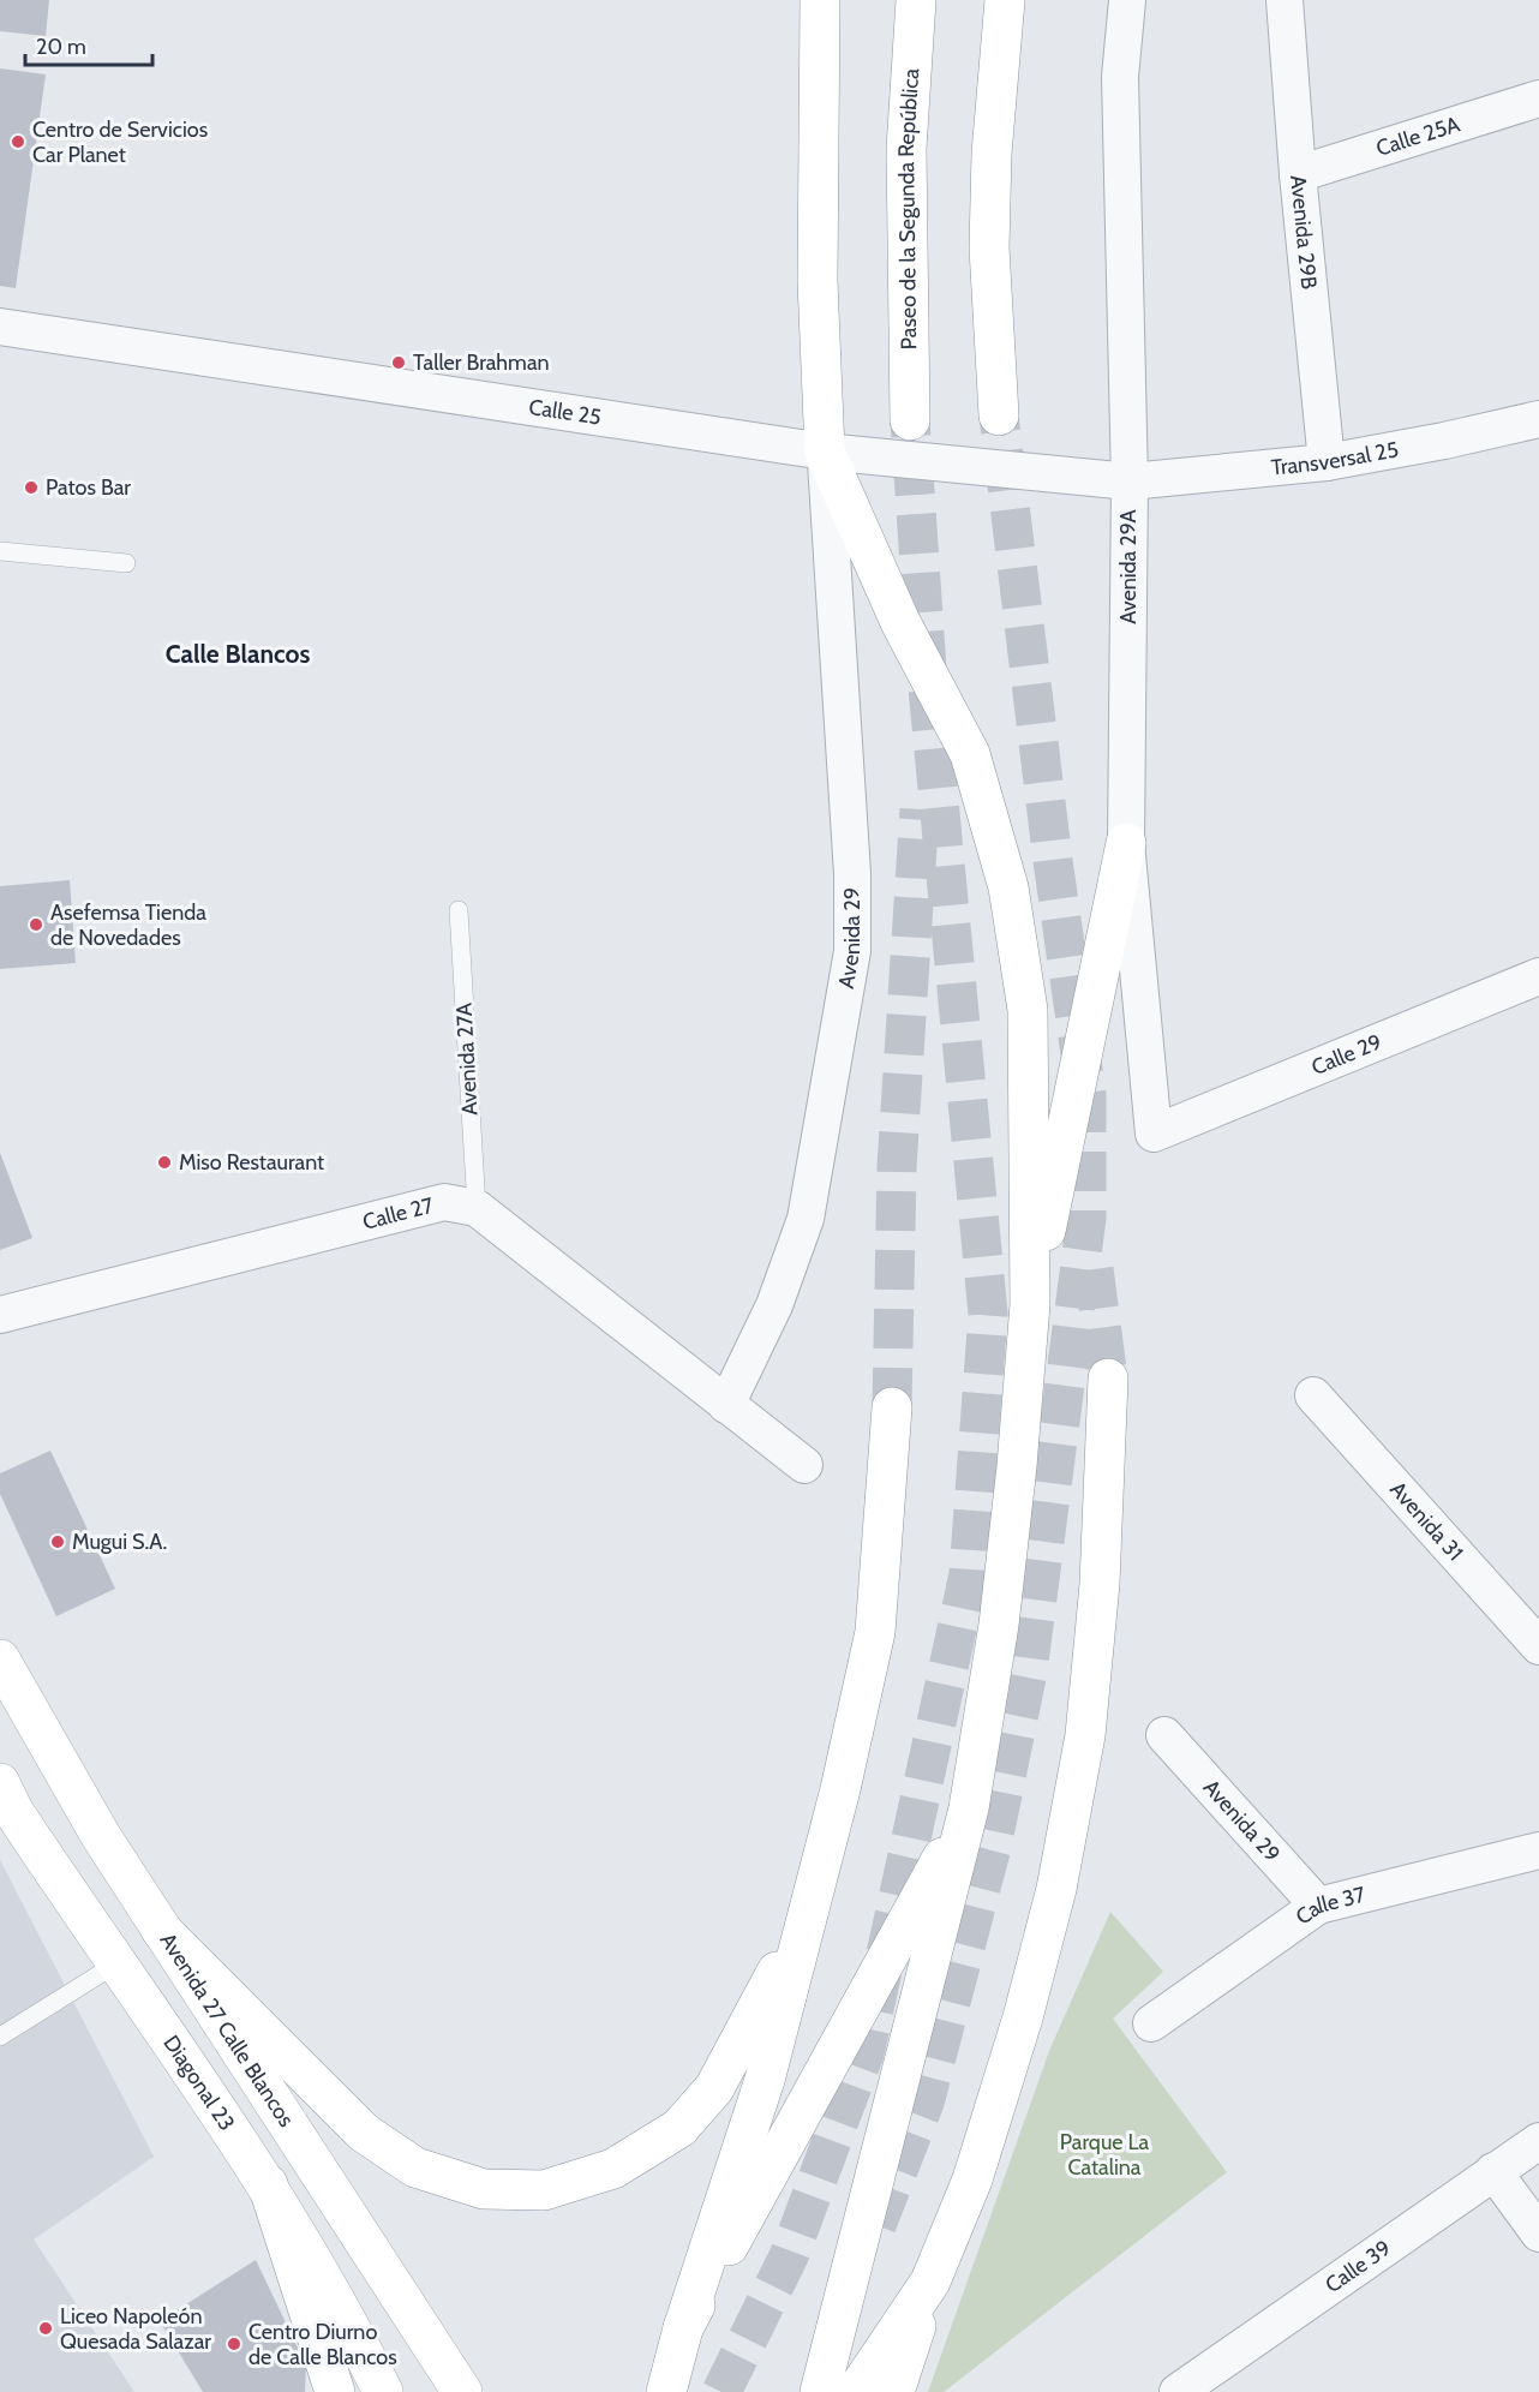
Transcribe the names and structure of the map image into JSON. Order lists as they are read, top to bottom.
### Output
{
  "streets": {
    "main road": ["Paseo de la Segunda República", "Avenida 27 Calle Blancos", "Diagonal 23"],
    "street": [
      "Calle 25A",
      "Avenida 29B",
      "Calle 25",
      "Transversal 25",
      "Avenida 29A",
      "Avenida 29",
      "Calle 29",
      "Calle 27",
      "Avenida 31",
      "Calle 37",
      "Calle 39"
    ],
    "lane": ["Avenida 27A"]
  },
  "crossings": [
    ["Calle 25A", "Avenida 29B"],
    ["Avenida 29B", "Transversal 25"],
    ["Calle 25", "Transversal 25"],
    ["Calle 25", "Avenida 29A"],
    ["Calle 25", "Avenida 29"],
    ["Transversal 25", "Avenida 29A"],
    ["Avenida 29A", "Calle 29"],
    ["Avenida 29", "Calle 27"],
    ["Avenida 29", "Calle 37"],
    ["Avenida 27A", "Calle 27"]
  ],
  "districts": ["Calle Blancos"],
  "parks": ["Parque La Catalina"],
  "places": [
    "Centro de Servicios Car Planet",
    "Taller Brahman",
    "Patos Bar",
    "Asefemsa Tienda de Novedades",
    "Miso Restaurant",
    "Mugui S.A.",
    "Liceo Napoleón Quesada Salazar",
    "Centro Diurno de Calle Blancos"
  ],
  "scale_bar": "20 m"
}
